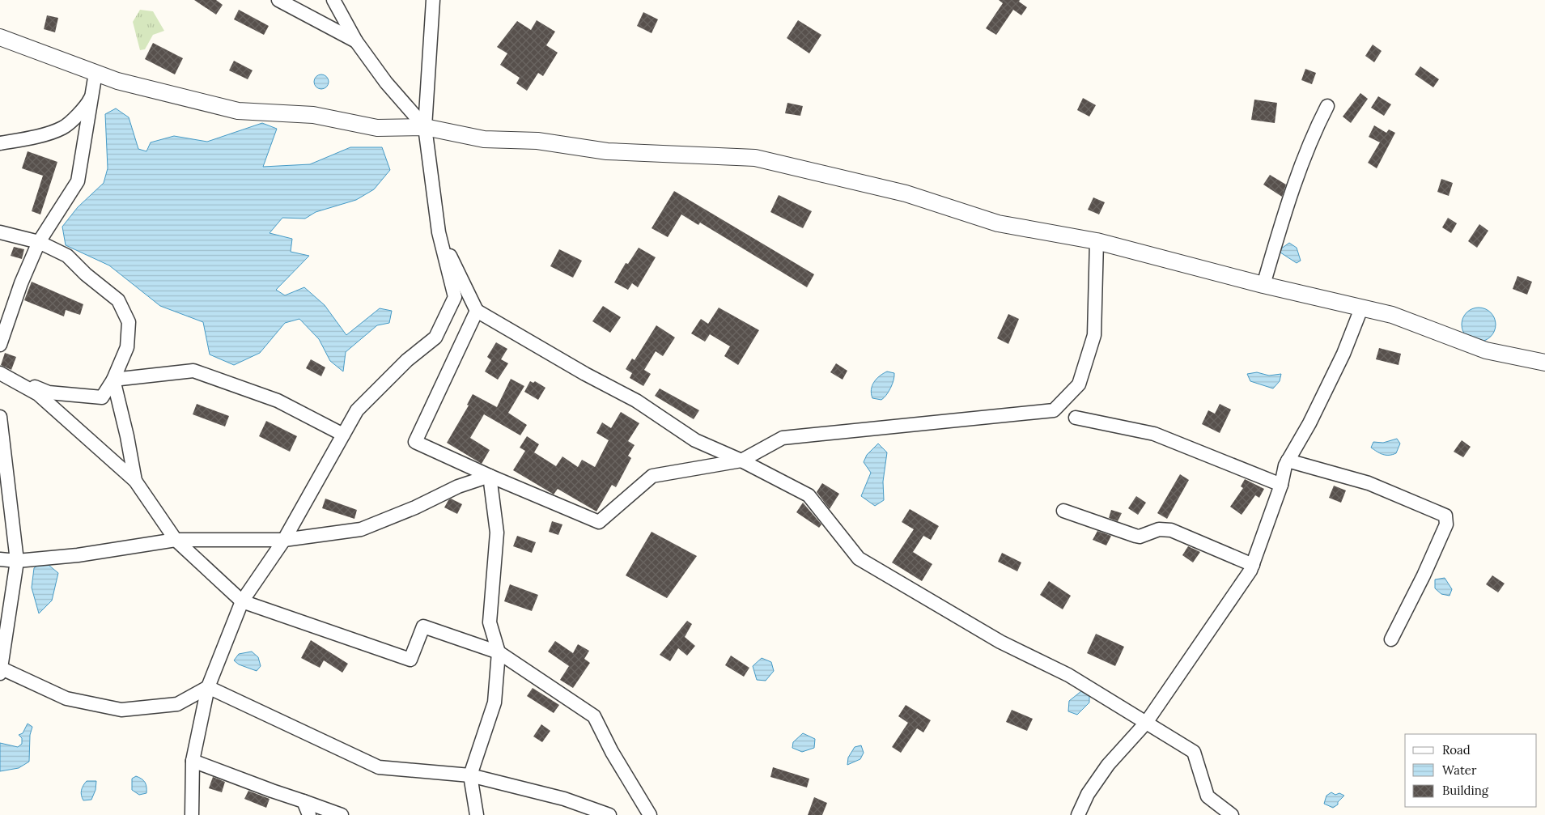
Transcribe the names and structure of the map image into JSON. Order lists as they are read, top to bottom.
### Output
{
  "legend": ["Road", "Water", "Building"]
}
